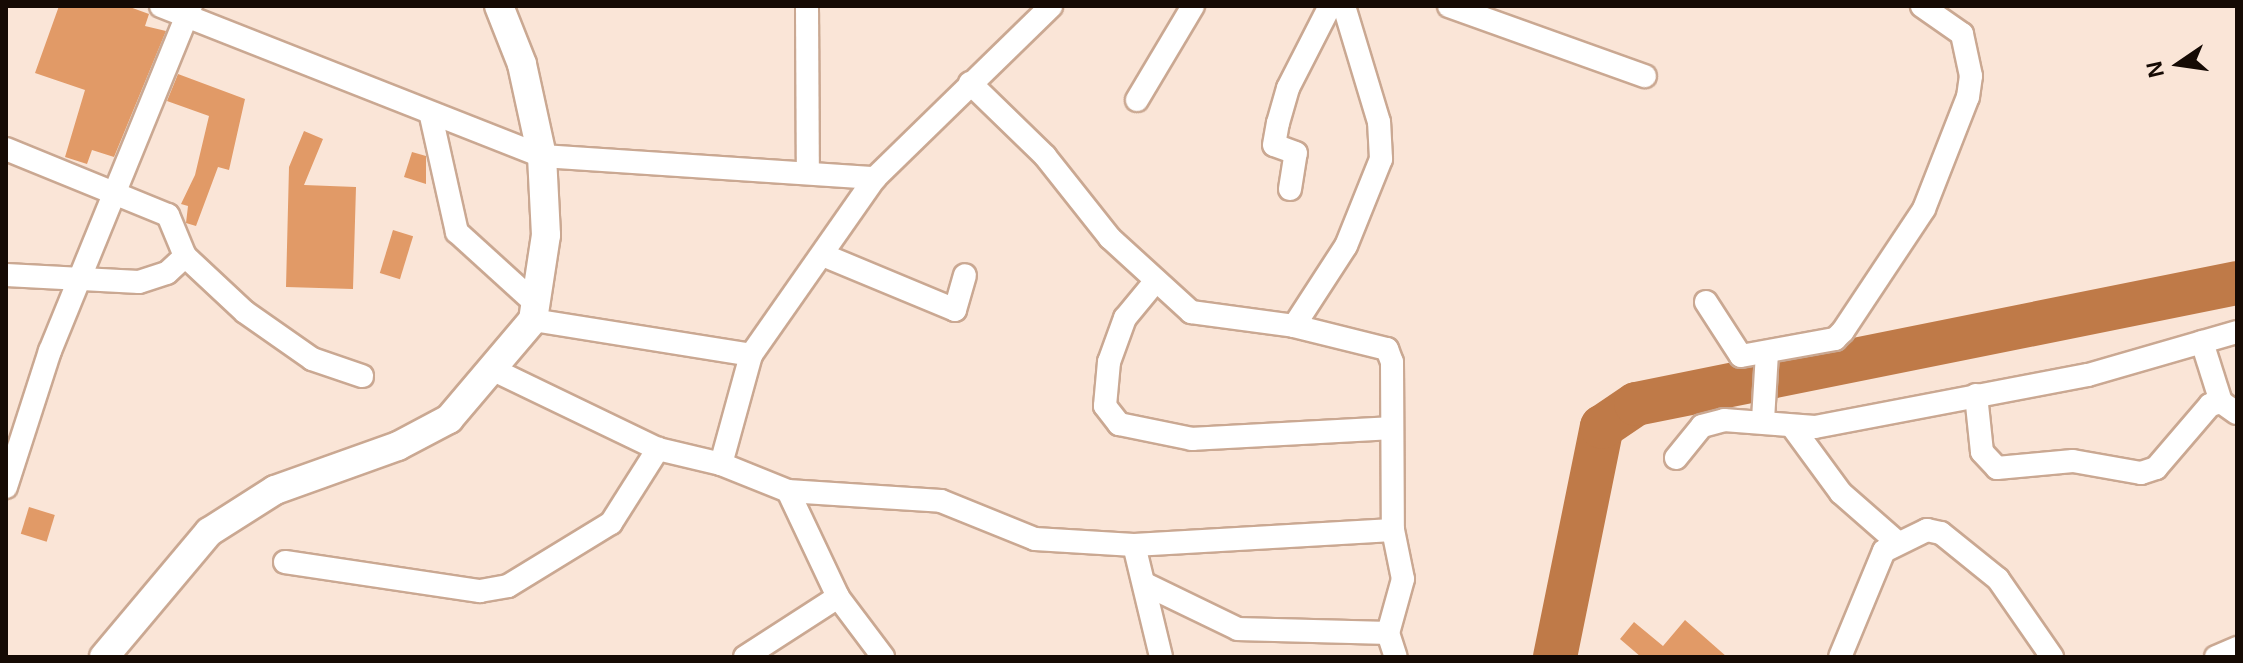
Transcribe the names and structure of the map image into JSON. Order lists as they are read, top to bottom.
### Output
{
  "north": "left"
}
